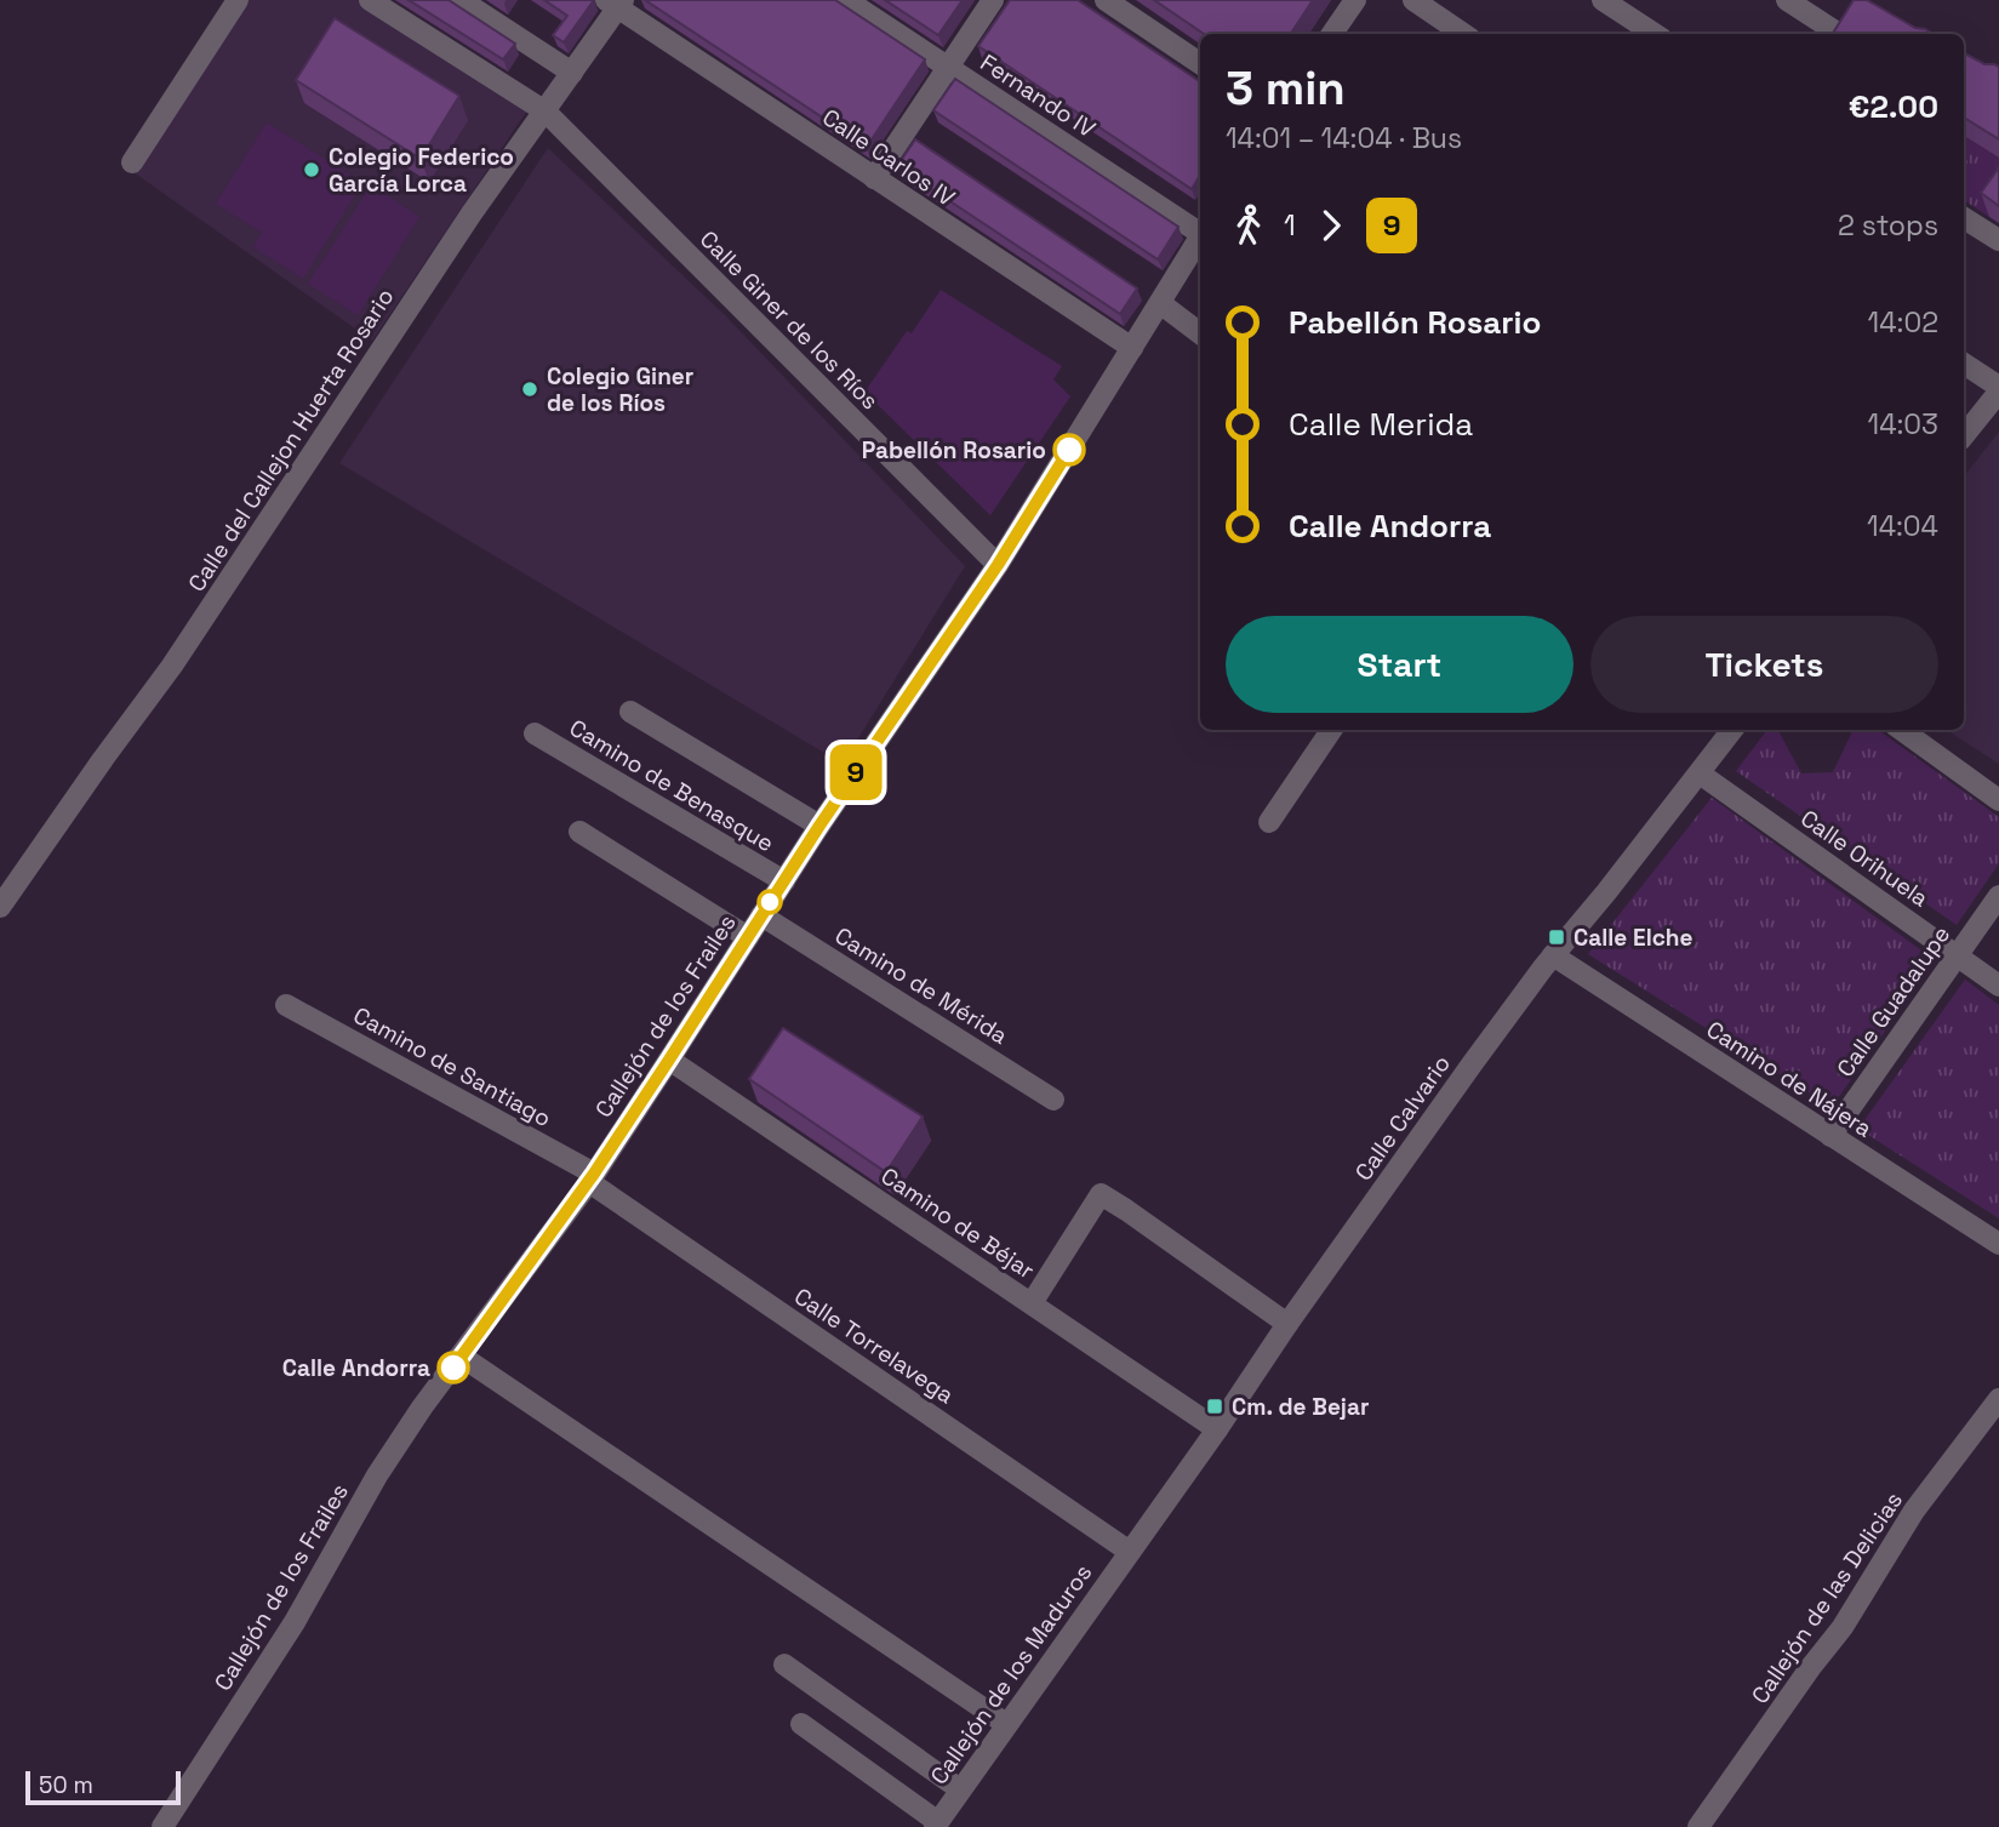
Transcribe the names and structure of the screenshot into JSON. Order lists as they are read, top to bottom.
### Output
{
  "streets": {
    "street": [
      "Fernando IV",
      "Calle Carlos IV",
      "Calle Giner de los Ríos",
      "Calle del Callejon Huerta Rosario",
      "Camino de Benasque",
      "Calle Orihuela",
      "Camino de Mérida",
      "Calle Guadalupe",
      "Callejón de los Frailes",
      "Camino de Santiago",
      "Camino de Nájera",
      "Calle Calvario",
      "Camino de Béjar",
      "Calle Torrelavega",
      "Callejón de las Delicias",
      "Callejón de los Maduros"
    ]
  },
  "crossings": [
    ["Calle Carlos IV", "Calle del Callejon Huerta Rosario"],
    ["Calle Carlos IV", "Callejón de los Frailes"],
    ["Calle Giner de los Ríos", "Calle del Callejon Huerta Rosario"],
    ["Calle Giner de los Ríos", "Callejón de los Frailes"],
    ["Camino de Benasque", "Callejón de los Frailes"],
    ["Calle Orihuela", "Calle Guadalupe"],
    ["Calle Orihuela", "Calle Calvario"],
    ["Camino de Mérida", "Callejón de los Frailes"],
    ["Calle Guadalupe", "Camino de Nájera"],
    ["Callejón de los Frailes", "Camino de Santiago"],
    ["Callejón de los Frailes", "Camino de Béjar"],
    ["Callejón de los Frailes", "Calle Torrelavega"],
    ["Camino de Santiago", "Calle Torrelavega"],
    ["Camino de Nájera", "Calle Calvario"],
    ["Calle Calvario", "Camino de Béjar"],
    ["Calle Calvario", "Calle Torrelavega"],
    ["Calle Calvario", "Callejón de los Maduros"],
    ["Calle Torrelavega", "Callejón de los Maduros"]
  ],
  "places": {
    "other": [
      "Colegio Federico García Lorca",
      "Colegio Giner de los Ríos",
      "Pabellón Rosario",
      "Calle Andorra"
    ],
    "transit": ["Calle Elche", "Cm. de Bejar"]
  },
  "lines": ["bus line 9"],
  "scale_bar": "50 m",
  "page": {
    "on_map": "9",
    "heading": ["3 min", "14:01 – 14:04 · Bus", "€2.00"],
    "legs": ["1", "9", "2 stops"],
    "list": [
      {
        "name": "Pabellón Rosario",
        "value": "14:02"
      },
      {
        "name": "Calle Merida",
        "value": "14:03"
      },
      {
        "name": "Calle Andorra",
        "value": "14:04"
      }
    ],
    "buttons": ["Start", "Tickets"],
    "scale": "50 m"
  }
}
